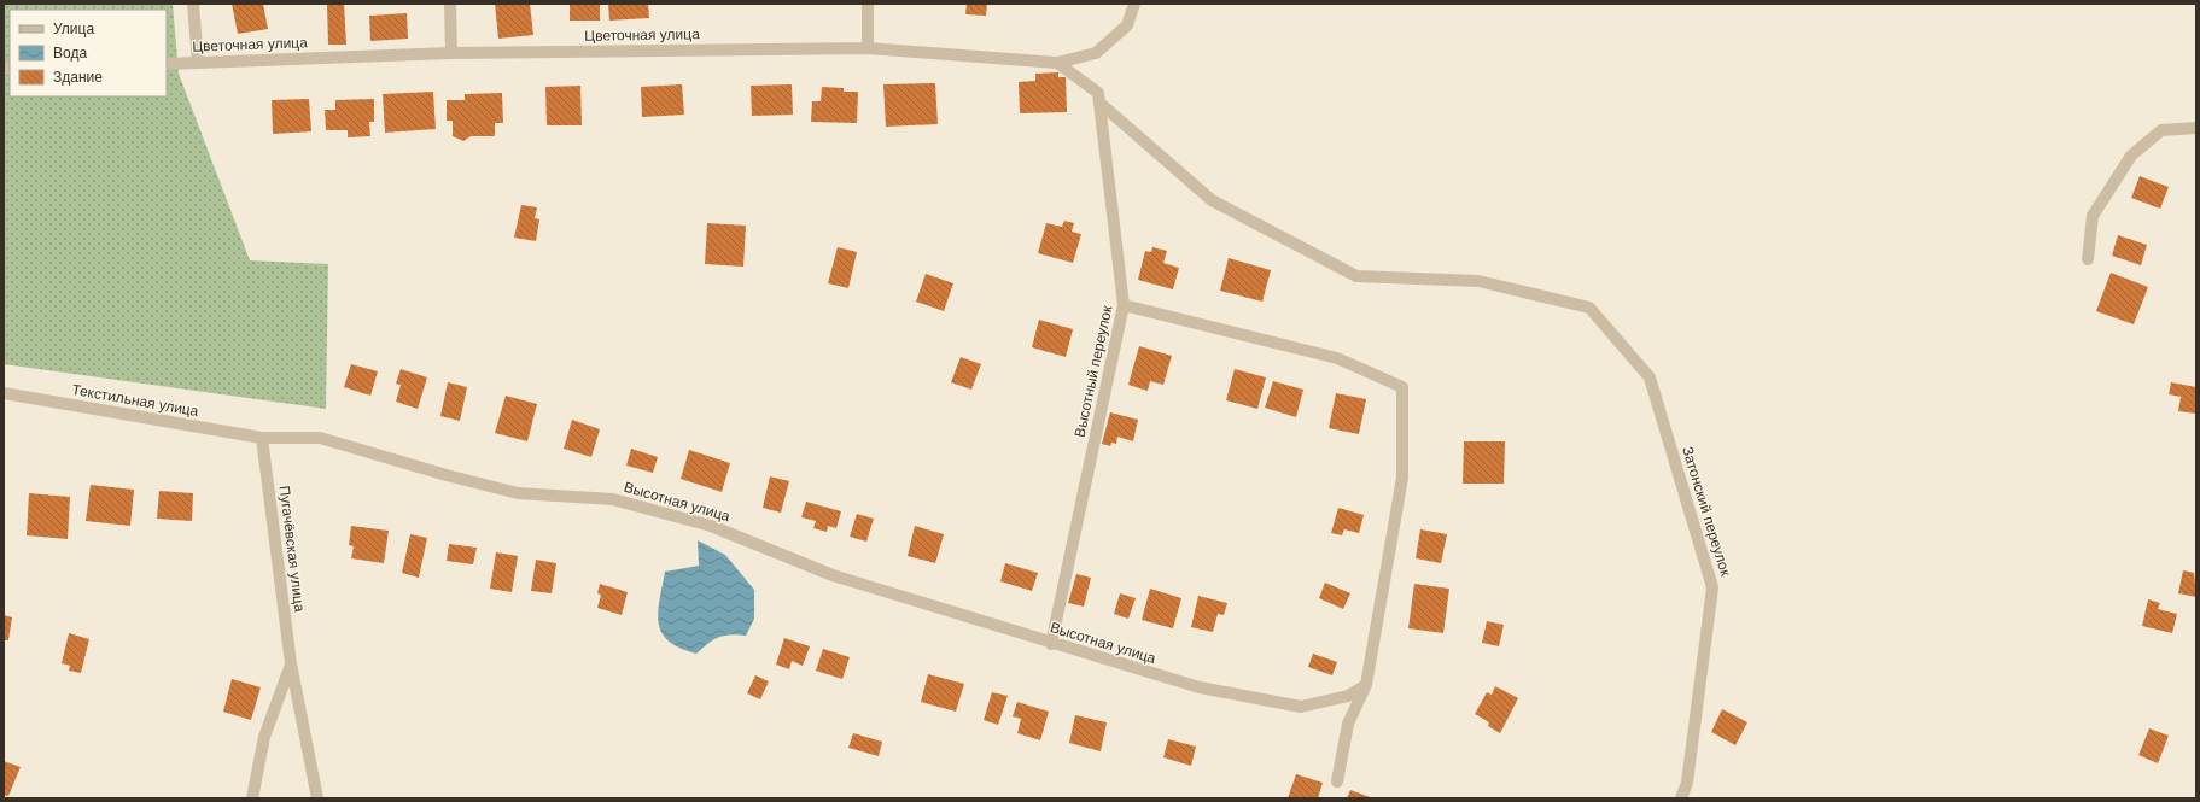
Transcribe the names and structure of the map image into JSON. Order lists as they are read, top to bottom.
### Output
{
  "streets": {
    "street": [
      "Цветочная улица",
      "Высотный переулок",
      "Текстильная улица",
      "Высотная улица",
      "Затонский переулок",
      "Пугачёвская улица"
    ]
  },
  "crossings": [
    ["Высотный переулок", "Высотная улица"],
    ["Высотный переулок", "Затонский переулок"],
    ["Текстильная улица", "Высотная улица"],
    ["Текстильная улица", "Пугачёвская улица"],
    ["Высотная улица", "Пугачёвская улица"]
  ],
  "legend": ["Улица", "Вода", "Здание"]
}
